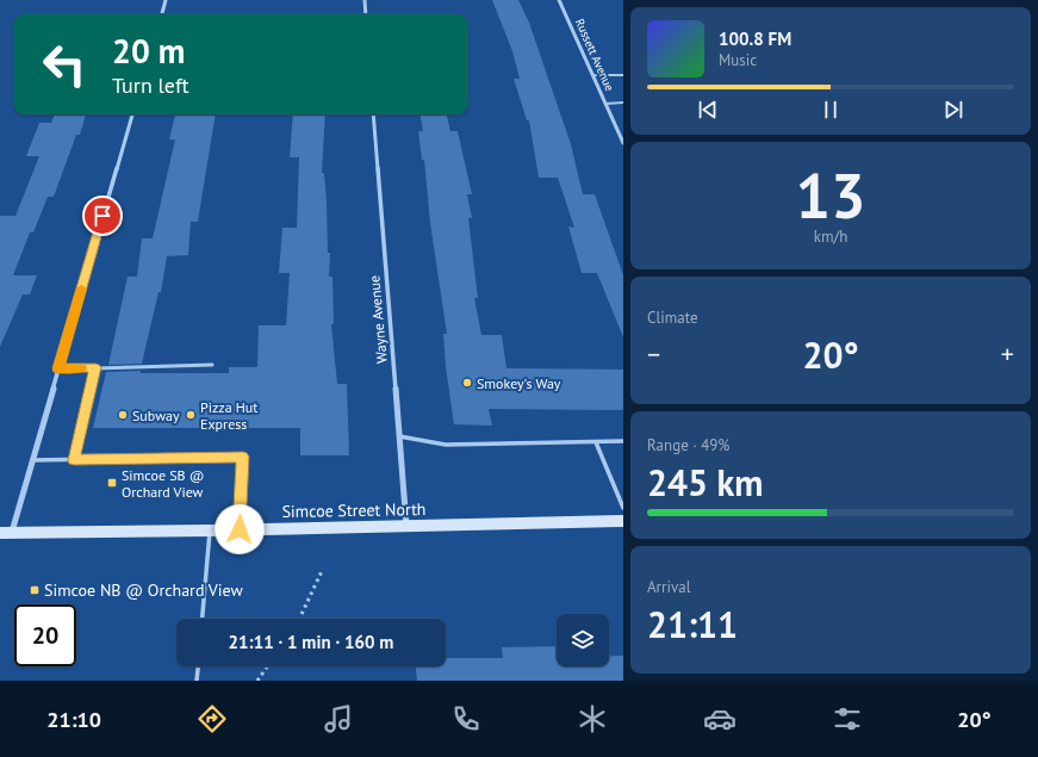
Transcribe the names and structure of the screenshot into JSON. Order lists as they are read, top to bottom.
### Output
{
  "streets": {
    "main road": ["Simcoe Street North"],
    "street": ["Russett Avenue", "Wayne Avenue"]
  },
  "crossings": [
    ["Wayne Avenue", "Simcoe Street North"]
  ],
  "places": {
    "other": ["Smokey's Way", "Subway", "Pizza Hut Express"],
    "transit": ["Simcoe SB @ Orchard View", "Simcoe NB @ Orchard View"]
  },
  "page": {
    "turn": ["20 m", "Turn left"],
    "song": ["100.8 FM", "Music"],
    "tile": [
      ["13", "km/h"],
      "Climate",
      ["Range · 49%", "245 km"],
      ["Arrival", "21:11"]
    ],
    "heat": ["−", "20°", "+"],
    "limit": "20",
    "trip": "21:11 · 1 min · 160 m",
    "tabs": ["21:10", "20°"]
  }
}
